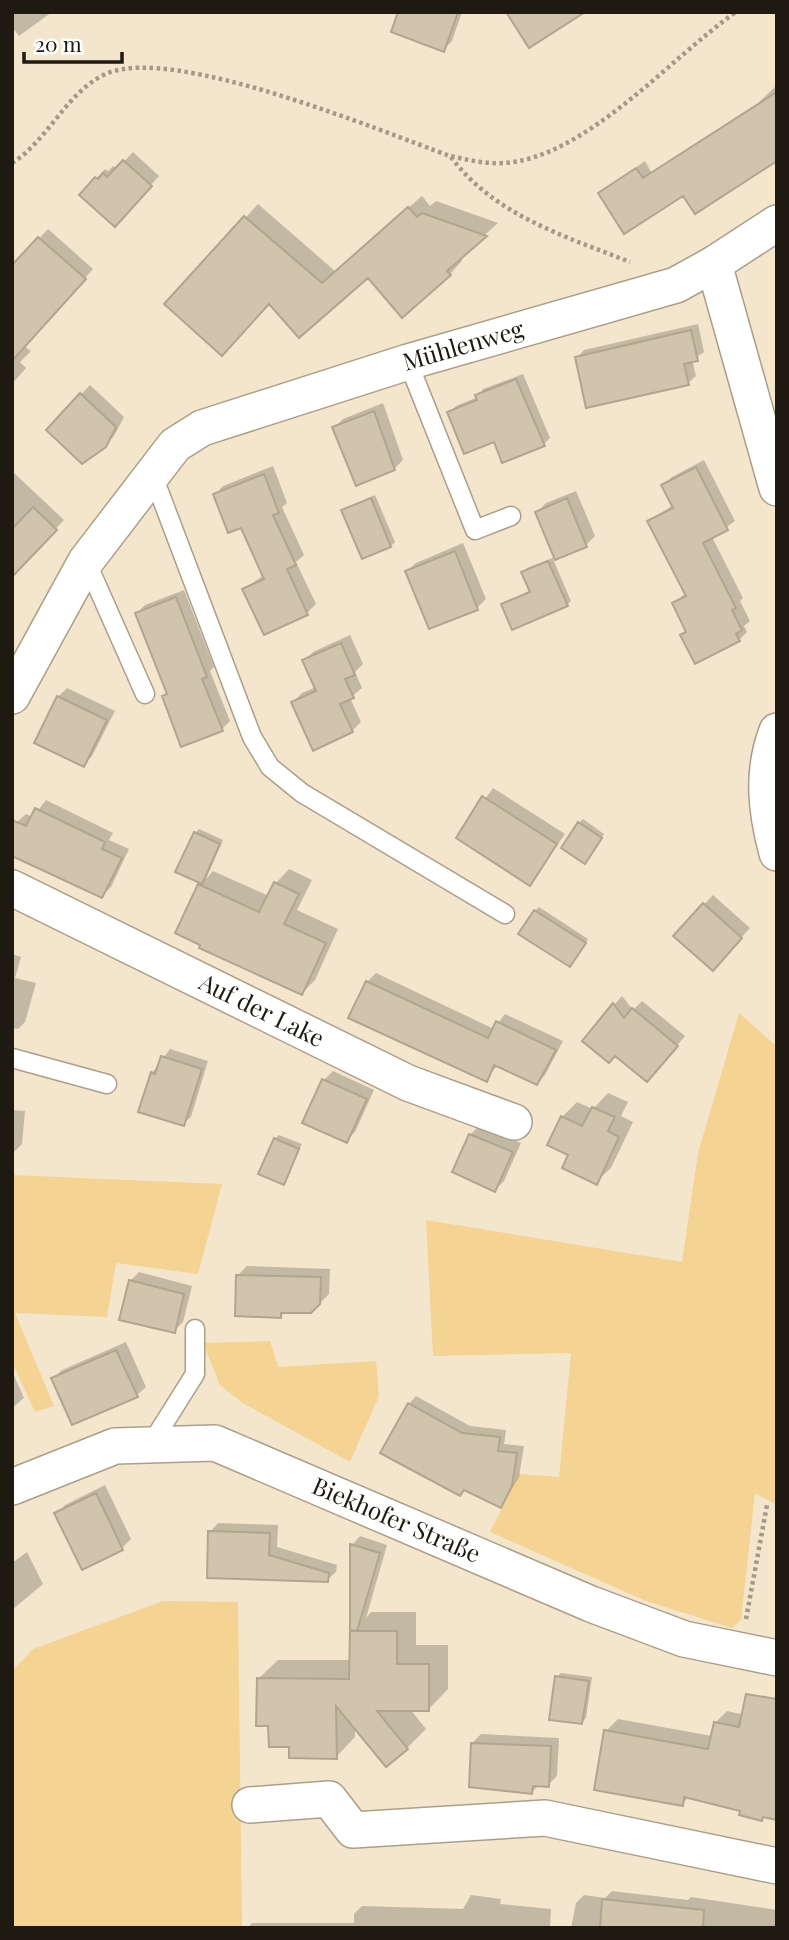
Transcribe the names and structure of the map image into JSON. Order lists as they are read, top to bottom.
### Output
{
  "streets": {
    "street": ["Mühlenweg", "Auf der Lake", "Biekhofer Straße"]
  },
  "scale_bar": "20 m"
}
